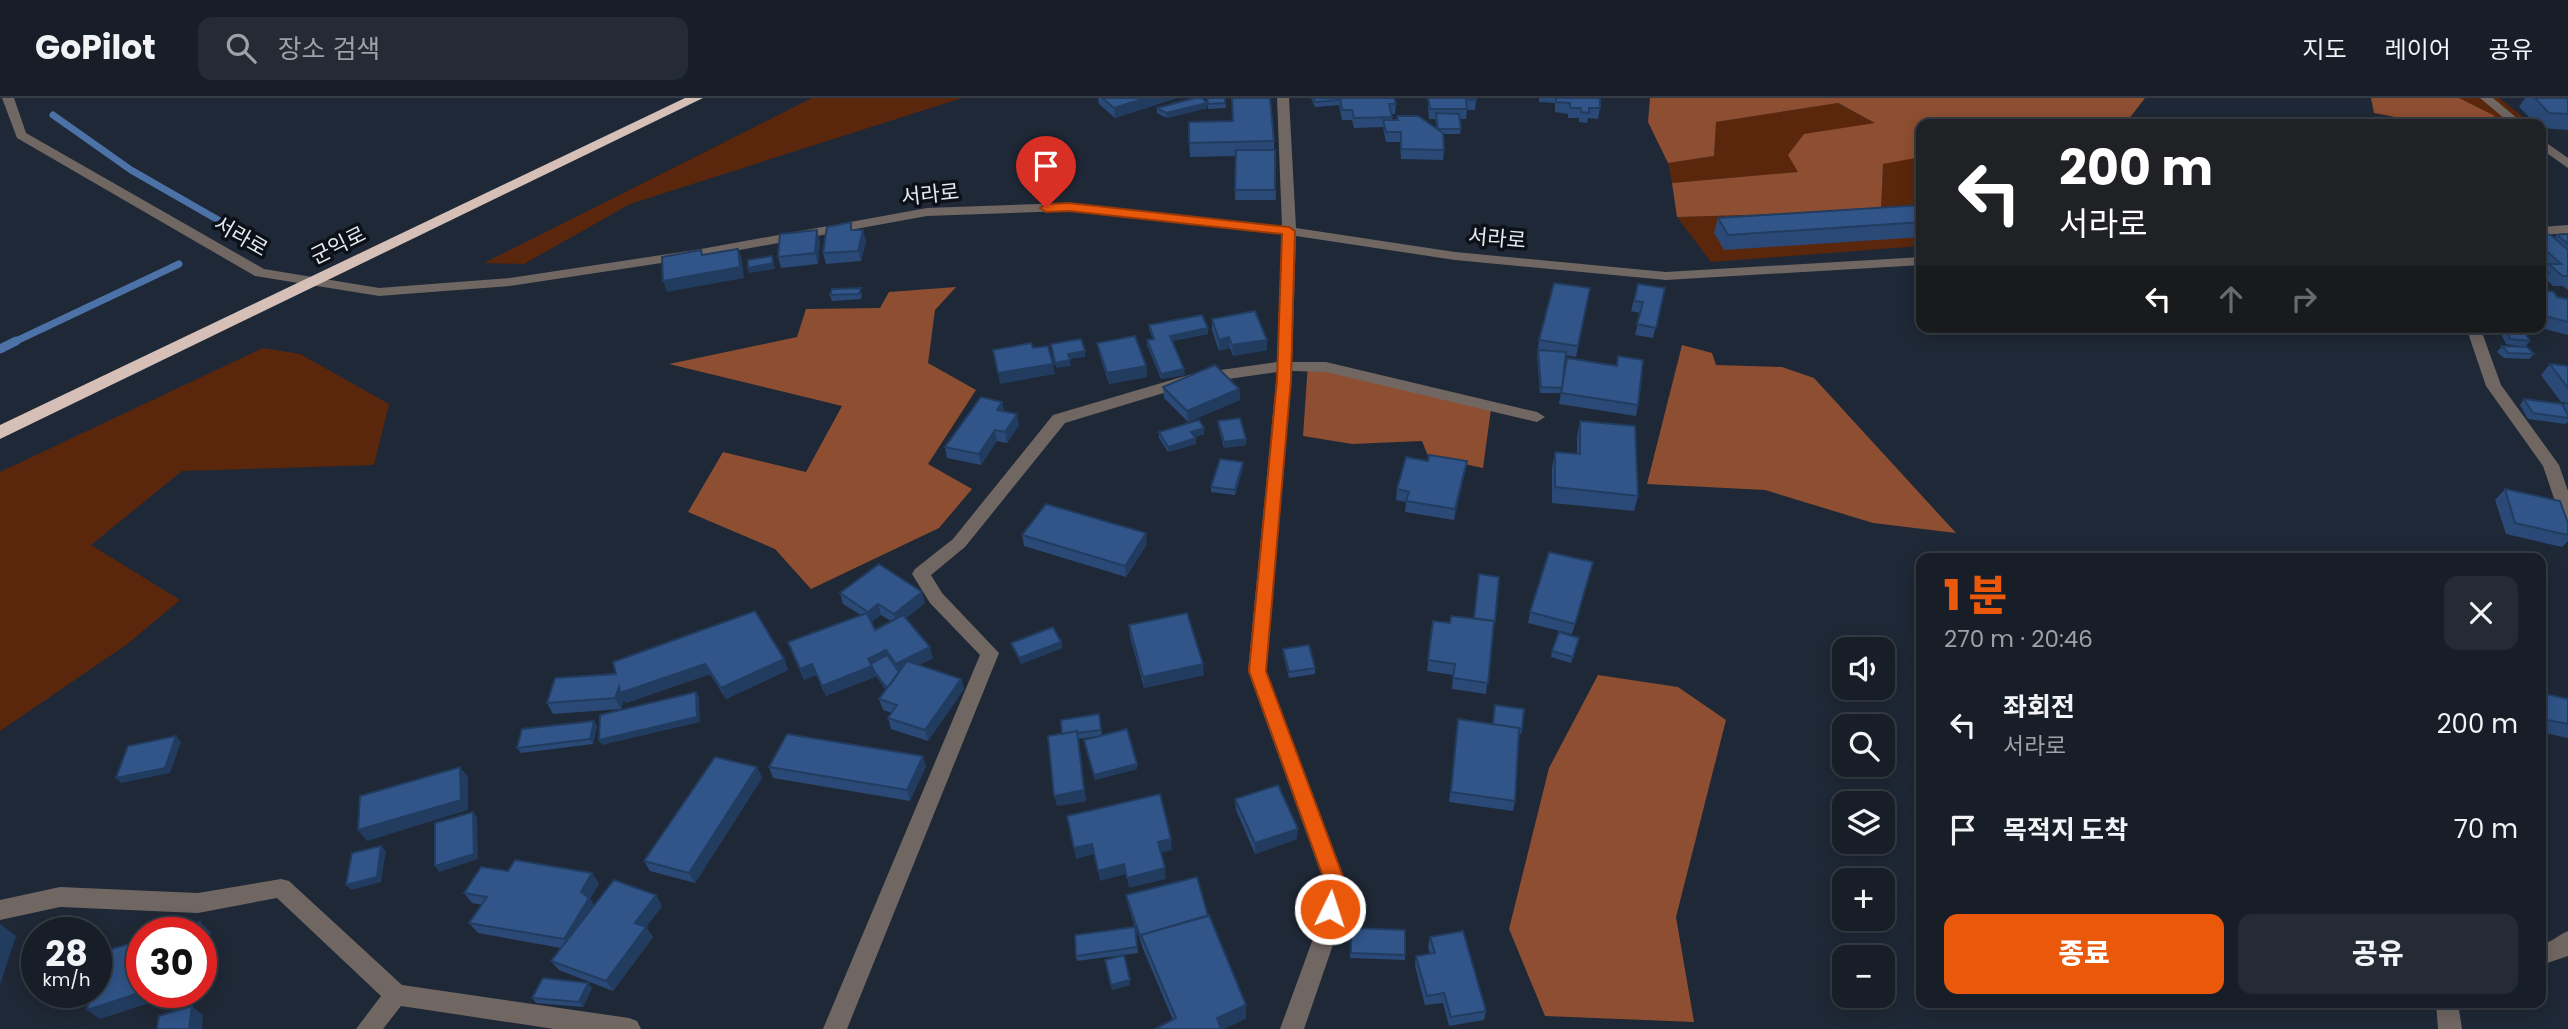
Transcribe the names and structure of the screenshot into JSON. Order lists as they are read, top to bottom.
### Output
{
  "streets": {
    "highway": ["군익로"],
    "street": ["서라로"]
  },
  "page": {
    "header": "GoPilot",
    "search": "장소 검색",
    "nav": ["지도", "레이어", "공유"],
    "turn": ["200 m", "서라로"],
    "heading": ["1 분", "270 m · 20:46"],
    "map_buttons": ["+", "−"],
    "list": [
      {
        "name": "좌회전",
        "note": "서라로",
        "value": "200 m"
      },
      {
        "name": "목적지 도착",
        "value": "70 m"
      }
    ],
    "buttons": ["종료", "공유"],
    "speed": "28 km/h",
    "limit": "30"
  }
}
